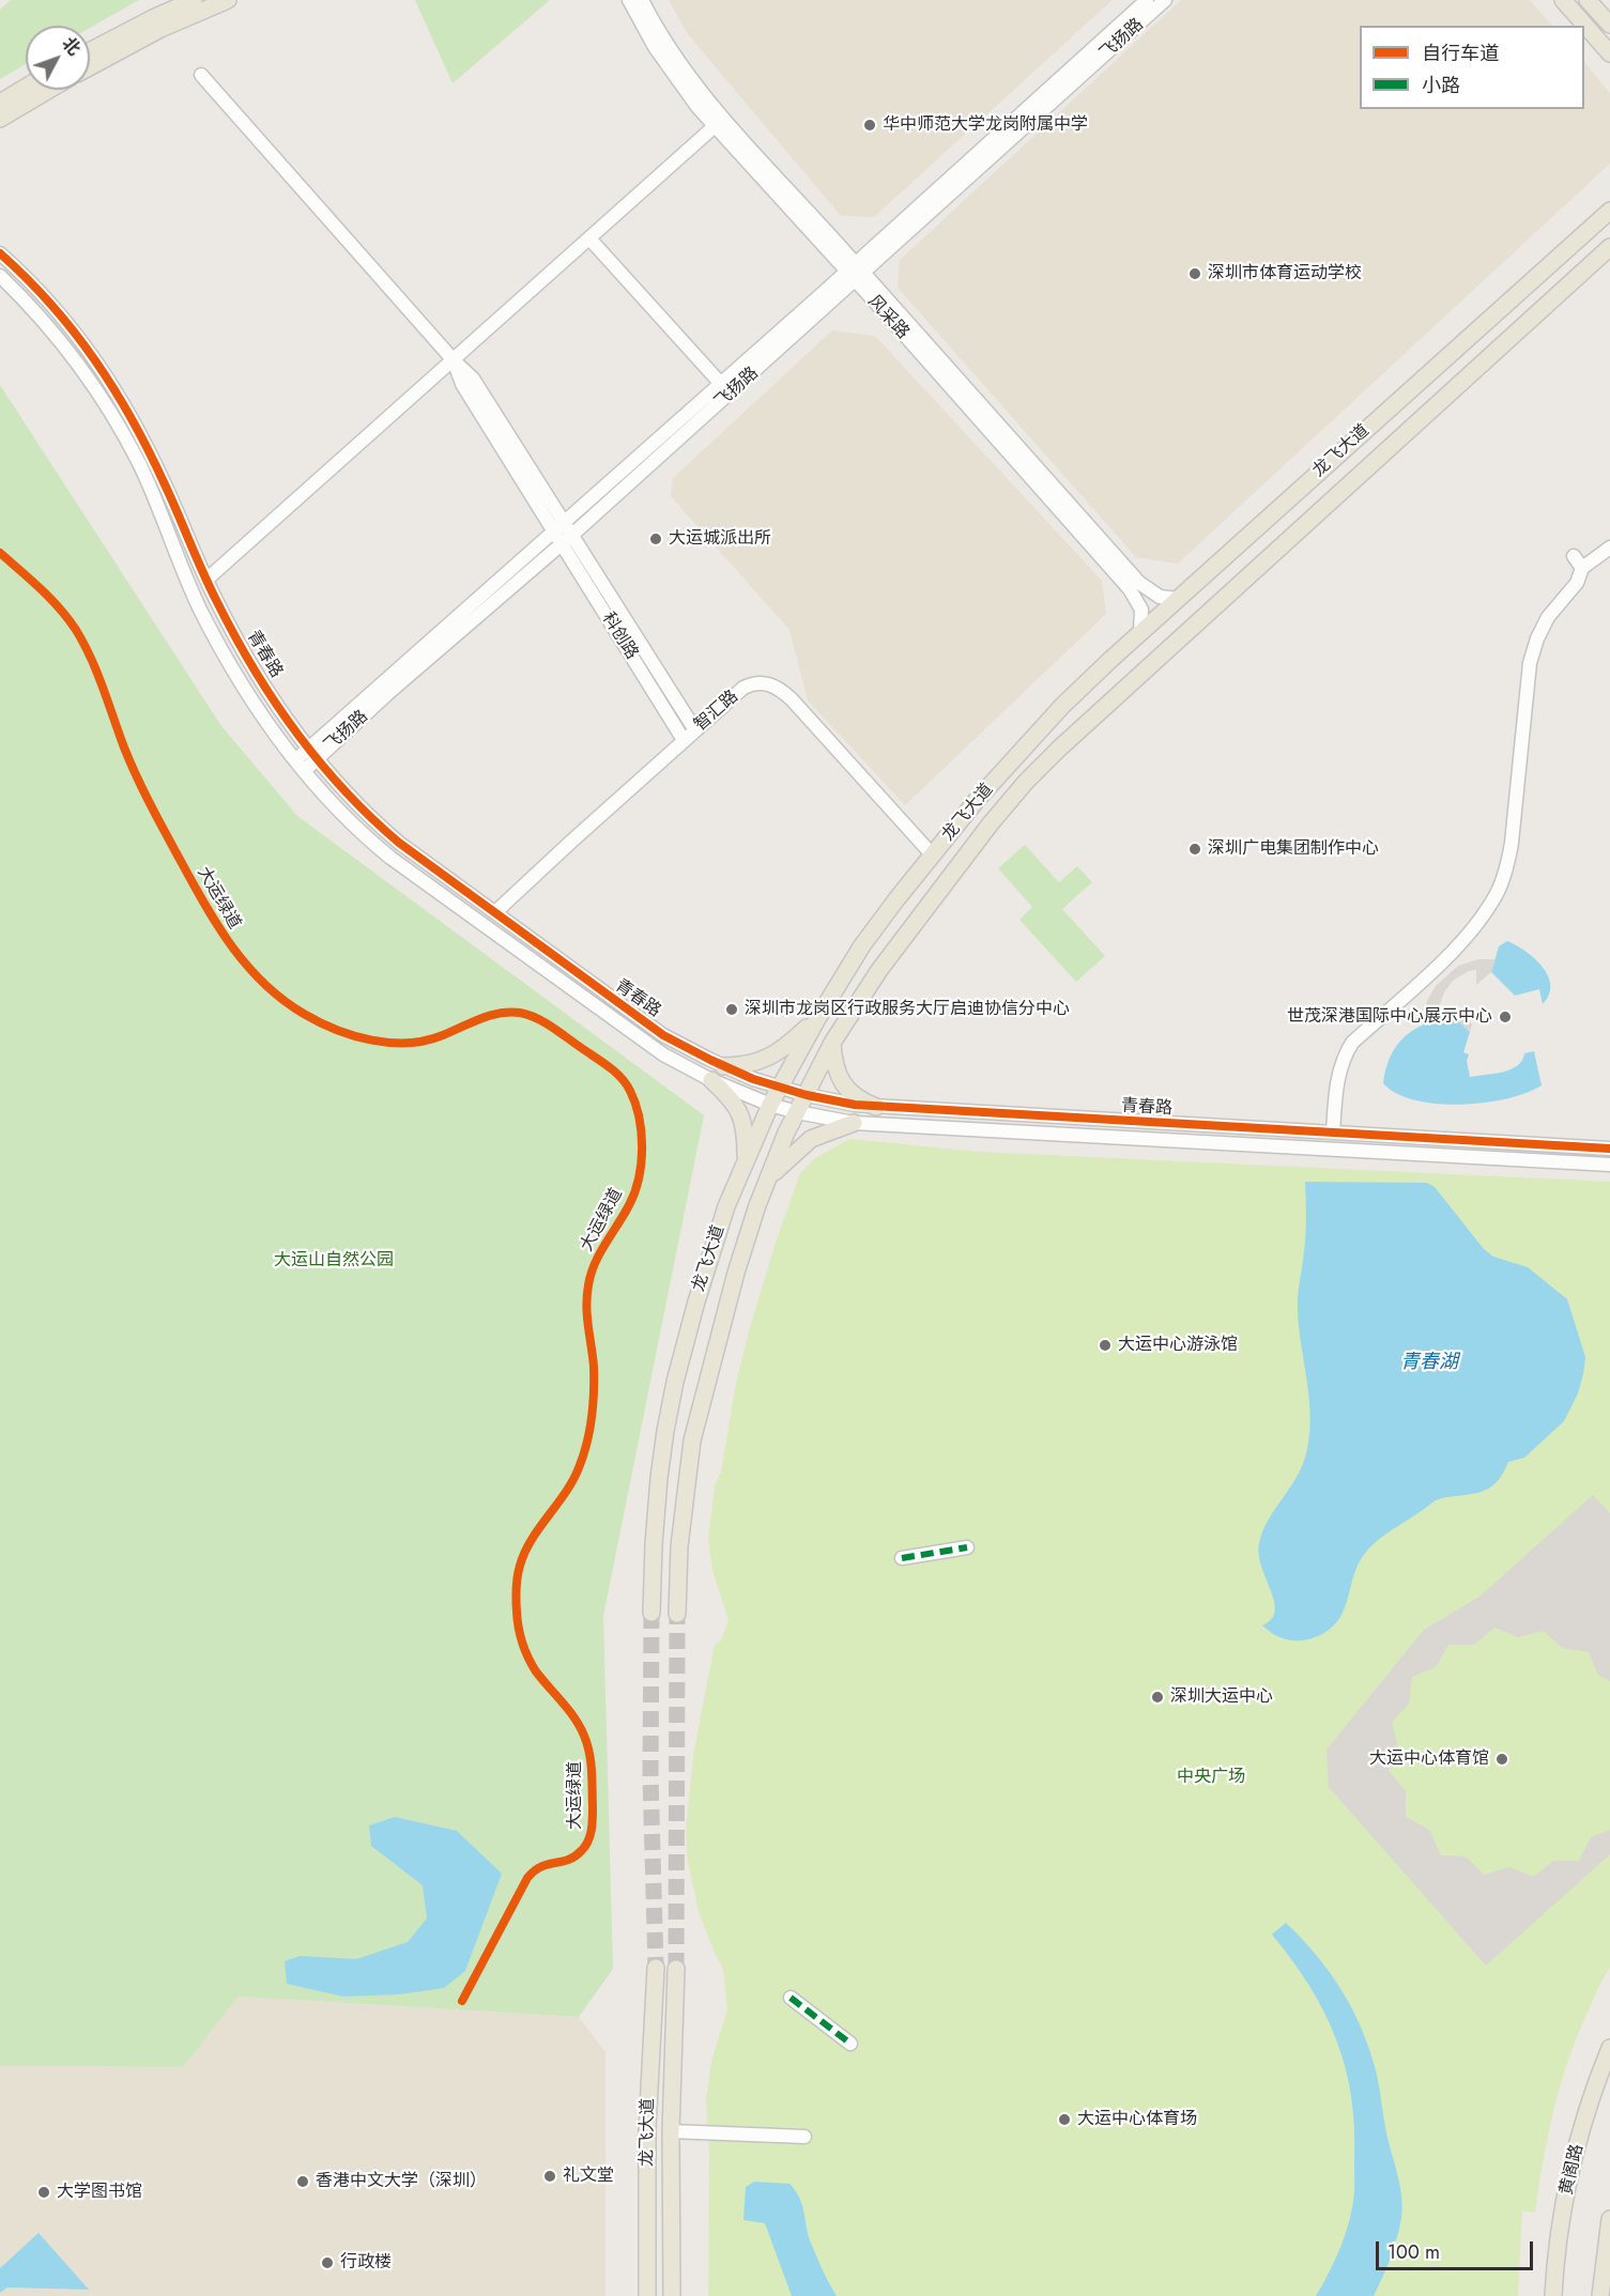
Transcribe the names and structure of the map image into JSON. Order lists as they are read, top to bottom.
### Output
{
  "streets": {
    "main road": ["龙飞大道", "黄阁路"],
    "street": [
      "飞扬路",
      "风采路",
      "科创路",
      "青春路",
      "智汇路"
    ],
    "cycle path": ["大运绿道"]
  },
  "crossings": [
    ["飞扬路", "风采路"],
    ["飞扬路", "科创路"],
    ["飞扬路", "青春路"],
    ["风采路", "龙飞大道"],
    ["龙飞大道", "青春路"],
    ["龙飞大道", "智汇路"],
    ["科创路", "智汇路"],
    ["青春路", "智汇路"]
  ],
  "water": ["青春湖"],
  "parks": ["大运山自然公园", "中央广场"],
  "places": [
    "华中师范大学龙岗附属中学",
    "深圳市体育运动学校",
    "大运城派出所",
    "深圳广电集团制作中心",
    "深圳市龙岗区行政服务大厅启迪协信分中心",
    "世茂深港国际中心展示中心",
    "大运中心游泳馆",
    "深圳大运中心",
    "大运中心体育馆",
    "大运中心体育场",
    "礼文堂",
    "香港中文大学（深圳）",
    "大学图书馆",
    "行政楼"
  ],
  "legend": ["自行车道", "小路"],
  "scale_bar": "100 m",
  "north": "top right"
}
